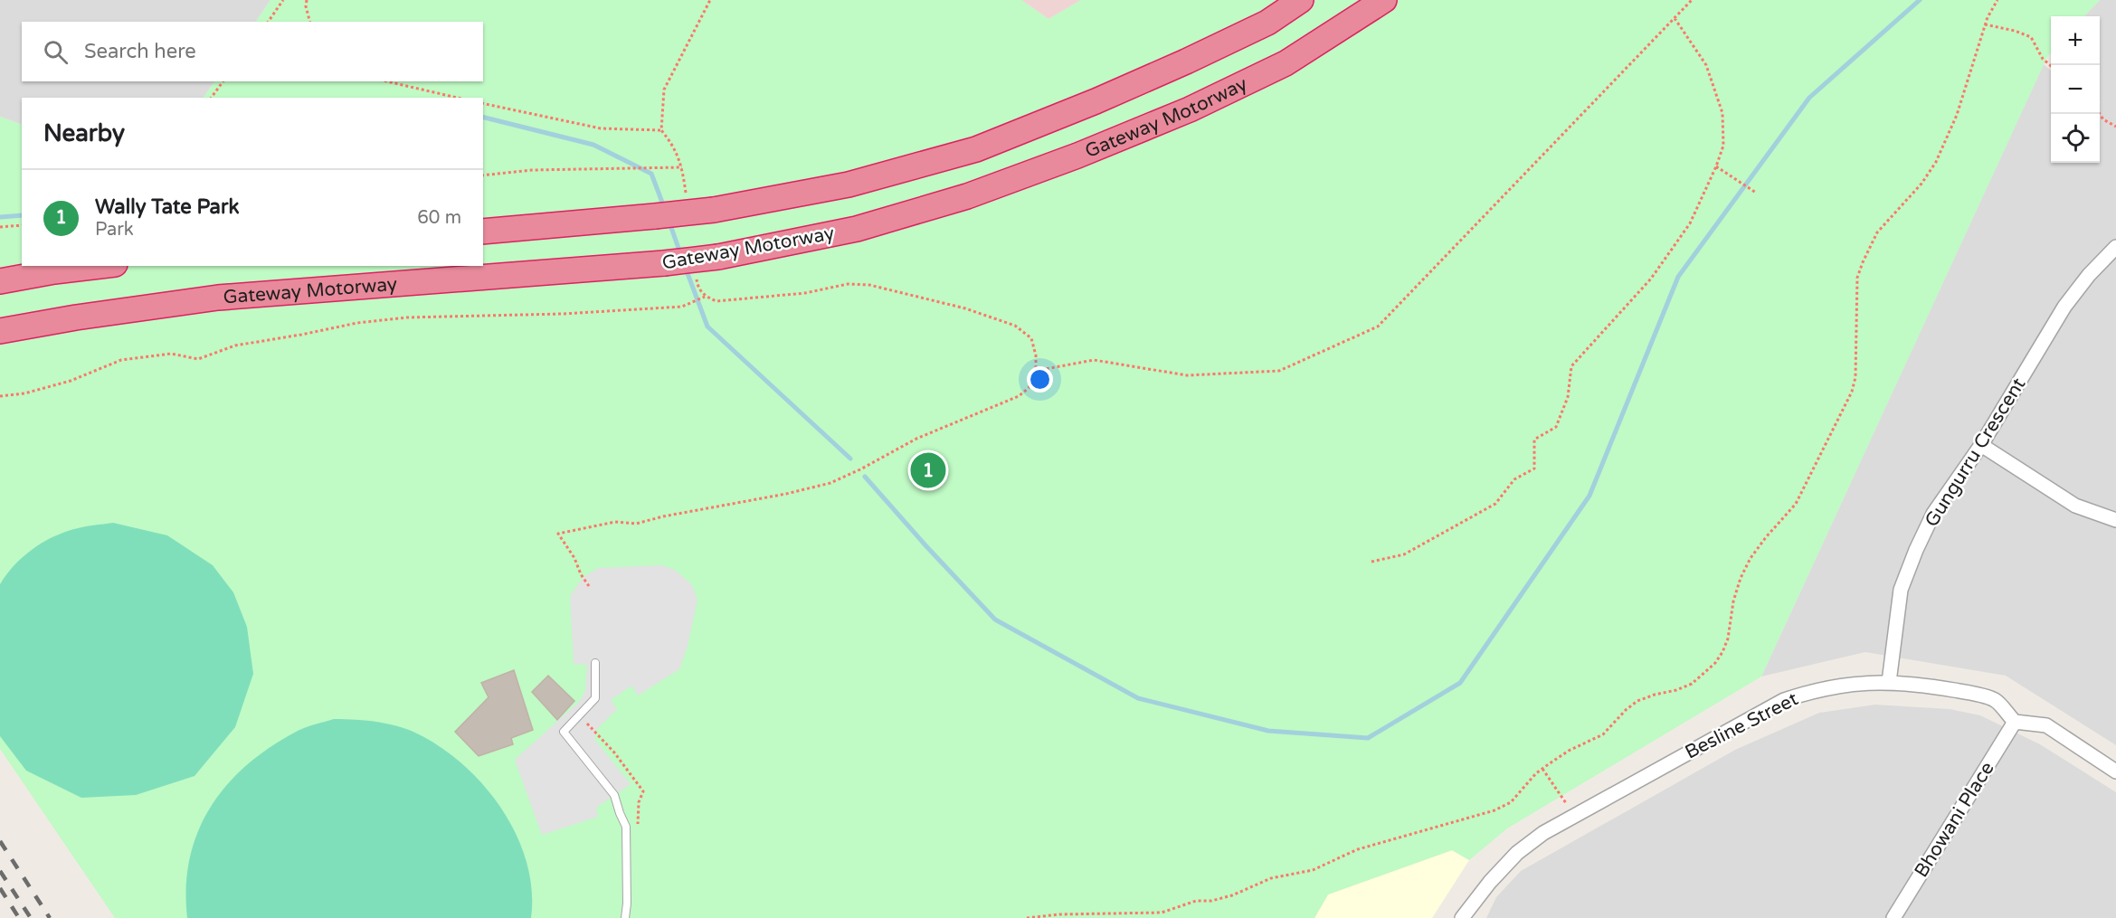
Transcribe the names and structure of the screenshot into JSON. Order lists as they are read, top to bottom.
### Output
{
  "streets": {
    "highway": ["Gateway Motorway"],
    "street": ["Gungurru Crescent", "Besline Street", "Bhowani Place"]
  },
  "crossings": [
    ["Gungurru Crescent", "Besline Street"],
    ["Besline Street", "Bhowani Place"]
  ],
  "page": {
    "map_buttons": ["+", "−"],
    "search": "Search here",
    "heading": "Nearby",
    "list": [
      {
        "mark": "1",
        "name": "Wally Tate Park",
        "note": "Park",
        "value": "60 m"
      }
    ],
    "pins": "1"
  }
}
